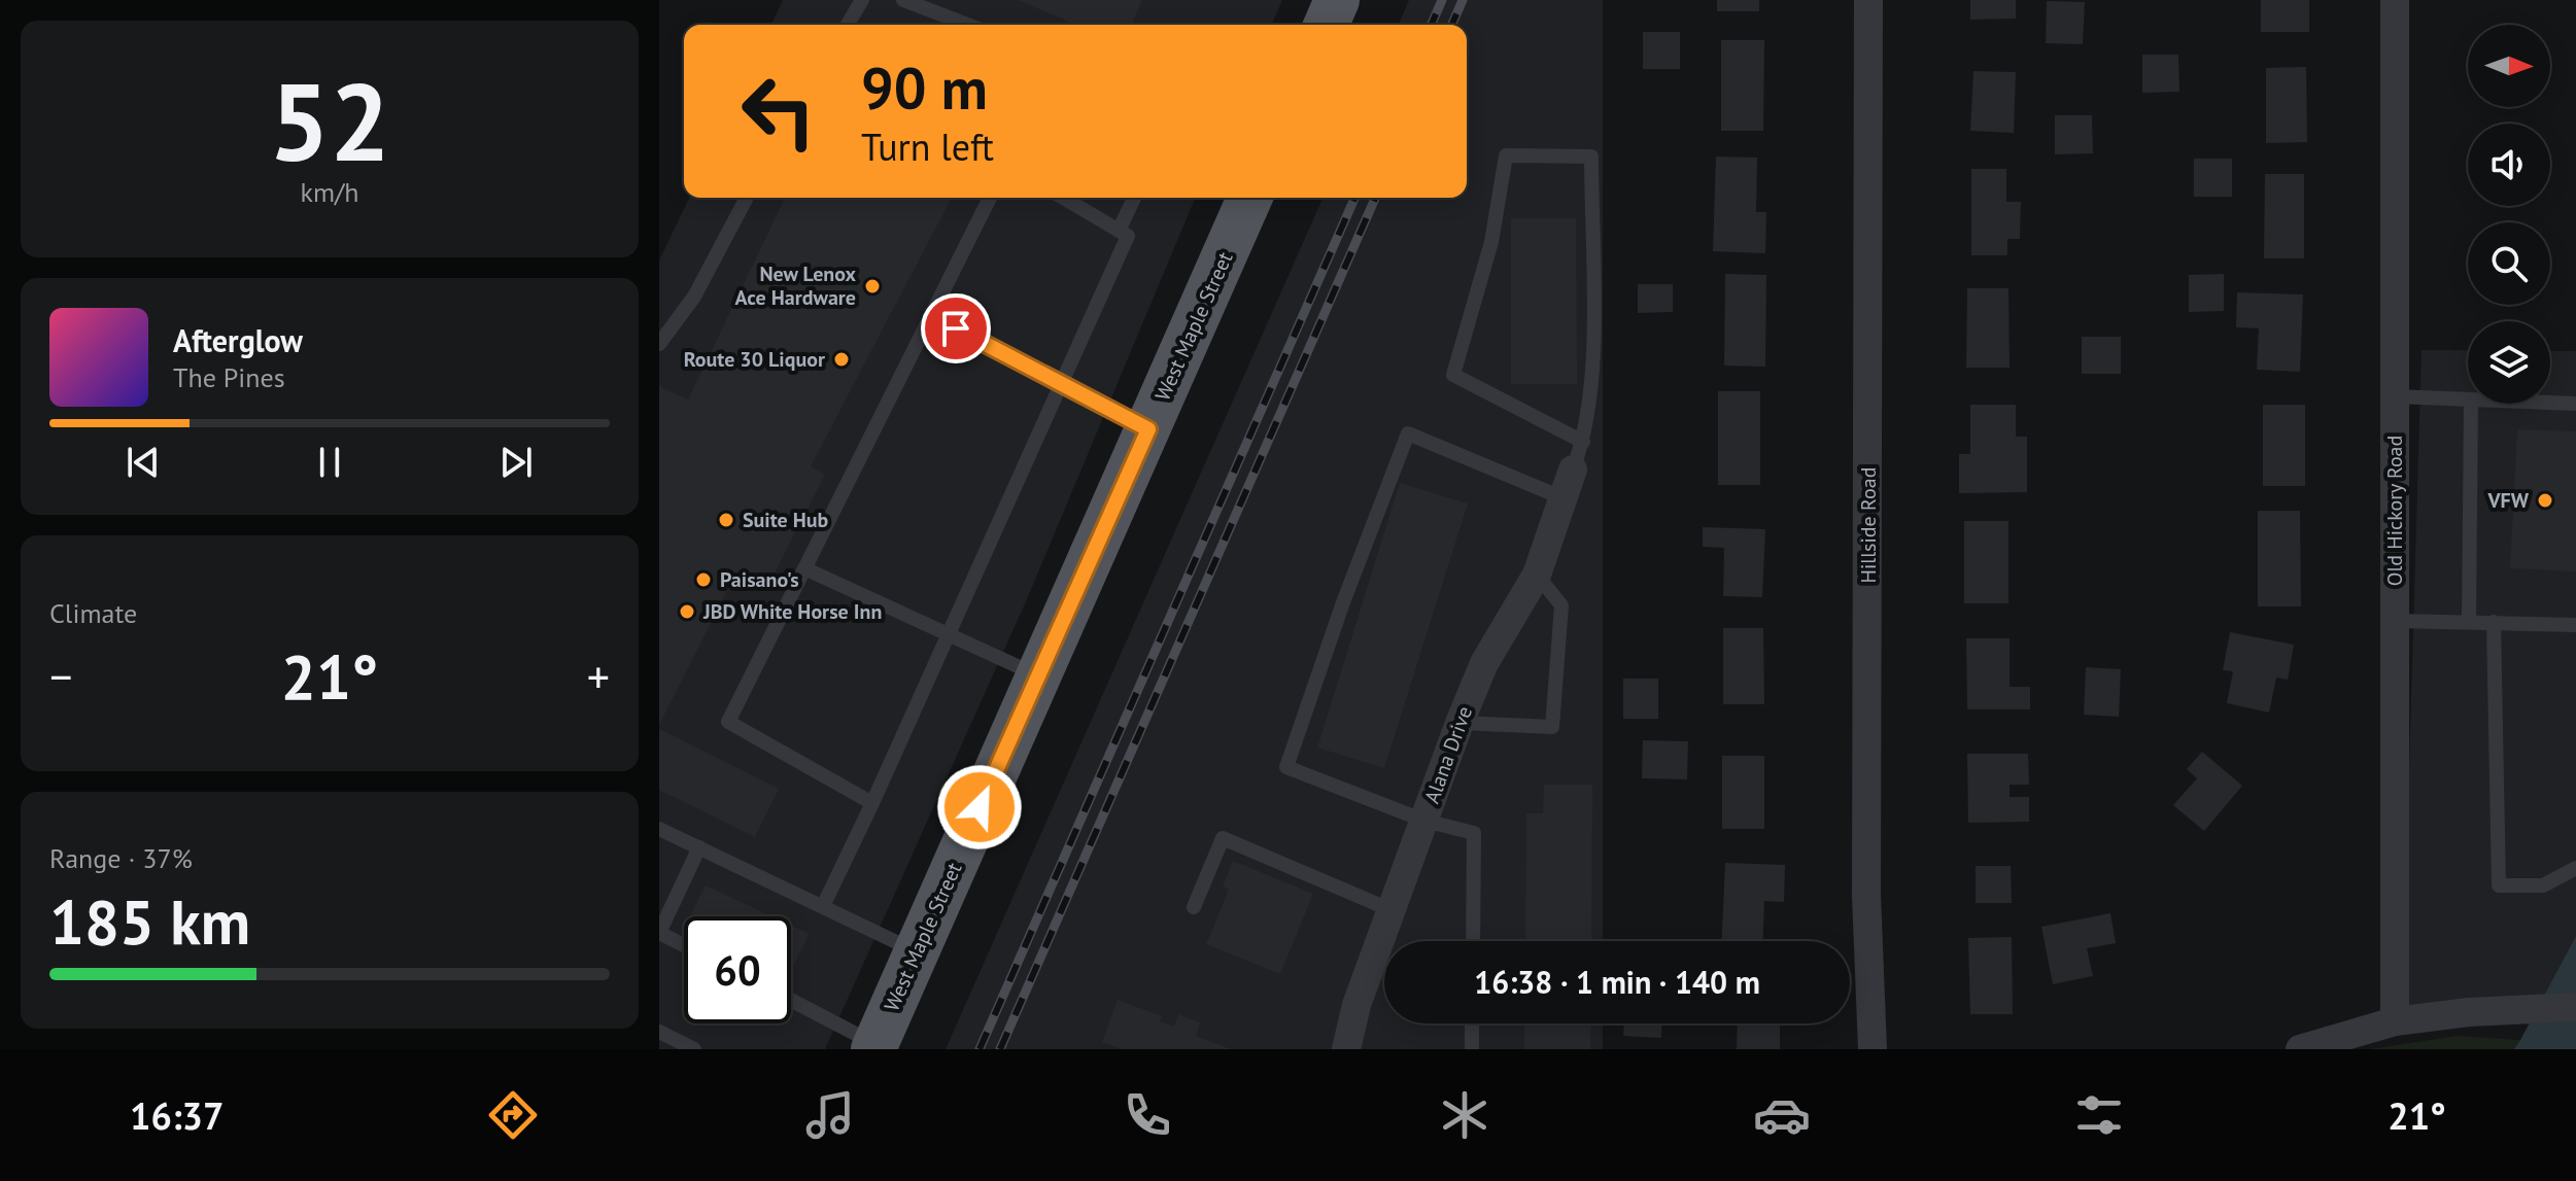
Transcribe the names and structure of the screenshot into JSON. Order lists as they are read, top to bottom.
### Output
{
  "streets": {
    "main road": ["West Maple Street"],
    "street": ["Old Hickory Road", "Hillside Road", "Alana Drive"]
  },
  "places": [
    "New Lenox Ace Hardware",
    "Route 30 Liquor",
    "VFW",
    "Suite Hub",
    "Paisano's",
    "JBD White Horse Inn"
  ],
  "north": "right",
  "page": {
    "tile": [
      ["52", "km/h"],
      "Climate",
      ["Range · 37%", "185 km"]
    ],
    "turn": ["90 m", "Turn left"],
    "song": ["Afterglow", "The Pines"],
    "heat": ["−", "21°", "+"],
    "limit": "60",
    "trip": "16:38 · 1 min · 140 m",
    "tabs": ["16:37", "21°"]
  }
}
